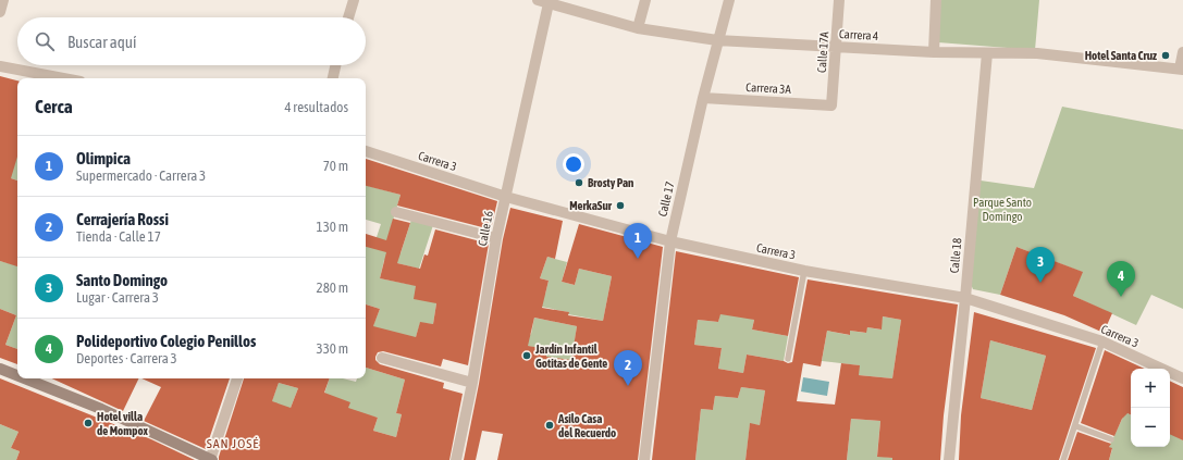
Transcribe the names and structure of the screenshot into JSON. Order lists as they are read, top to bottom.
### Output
{
  "streets": {
    "street": [
      "Carrera 4",
      "Calle 17A",
      "Carrera 3A",
      "Carrera 3",
      "Calle 17",
      "Calle 16",
      "Calle 18"
    ]
  },
  "crossings": [
    ["Carrera 4", "Calle 17A"],
    ["Carrera 4", "Calle 17"],
    ["Carrera 4", "Calle 16"],
    ["Carrera 4", "Calle 18"],
    ["Calle 17A", "Carrera 3A"],
    ["Carrera 3A", "Calle 17"],
    ["Carrera 3", "Calle 17"],
    ["Carrera 3", "Calle 16"],
    ["Carrera 3", "Calle 18"]
  ],
  "districts": ["SAN JOSÉ"],
  "parks": ["Parque Santo Domingo"],
  "places": [
    "Hotel Santa Cruz",
    "Brosty Pan",
    "MerkaSur",
    "Jardín Infantil Gotitas de Gente",
    "Hotel villa de Mompox",
    "Asilo Casa del Recuerdo"
  ],
  "page": {
    "search": "Buscar aquí",
    "heading": ["Cerca", "4 resultados"],
    "list": [
      {
        "mark": "1",
        "name": "Olimpica",
        "note": "Supermercado · Carrera 3",
        "value": "70 m"
      },
      {
        "mark": "2",
        "name": "Cerrajería Rossi",
        "note": "Tienda · Calle 17",
        "value": "130 m"
      },
      {
        "mark": "3",
        "name": "Santo Domingo",
        "note": "Lugar · Carrera 3",
        "value": "280 m"
      },
      {
        "mark": "4",
        "name": "Polideportivo Colegio Penillos",
        "note": "Deportes · Carrera 3",
        "value": "330 m"
      }
    ],
    "pins": [
      "1",
      "3",
      "4",
      "2"
    ],
    "map_buttons": ["+", "−"]
  }
}
